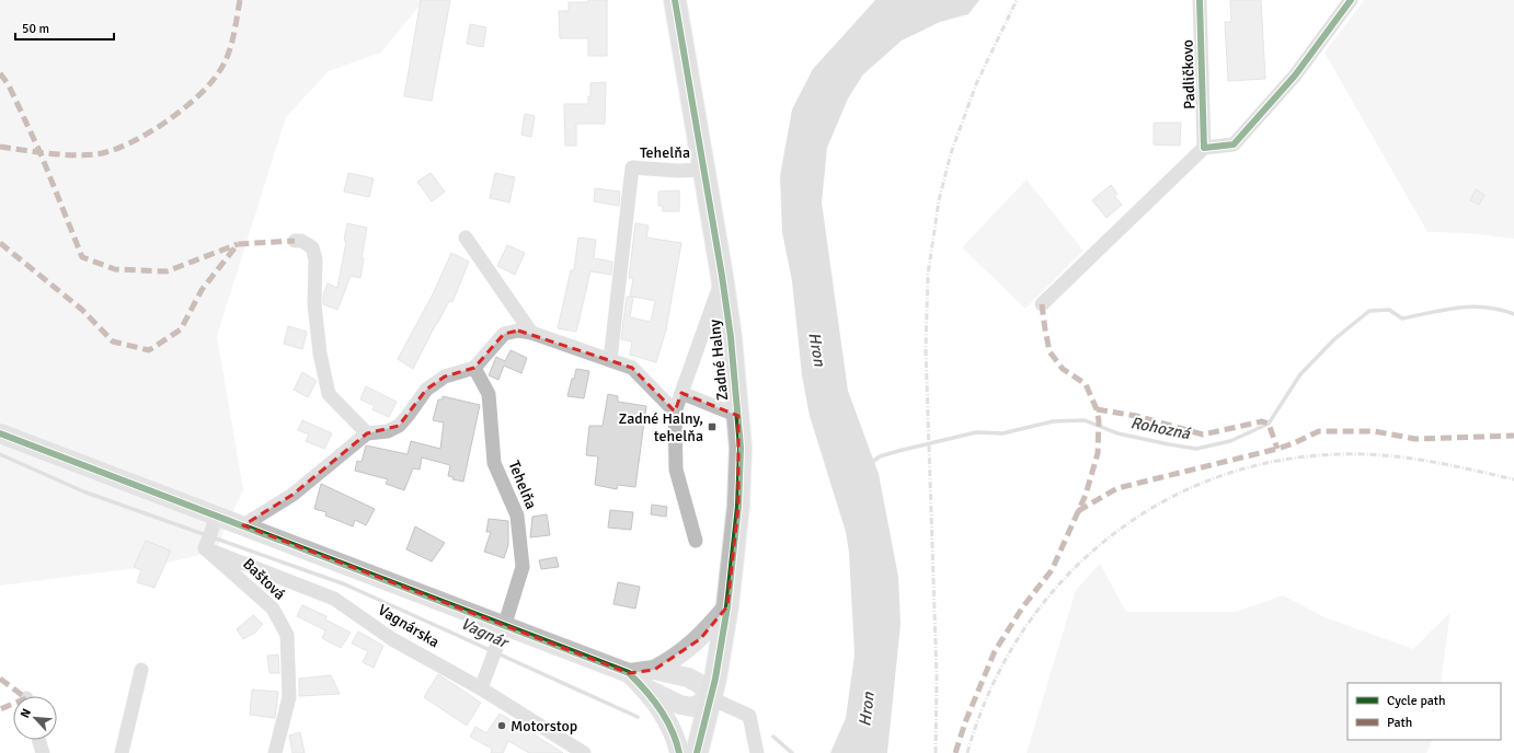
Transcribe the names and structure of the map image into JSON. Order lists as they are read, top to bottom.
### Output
{
  "streets": {
    "main road": ["Zadné Halny"],
    "street": [
      "Padličkovo",
      "Tehelňa",
      "Baštová",
      "Vagnárska"
    ]
  },
  "crossings": [
    ["Tehelňa", "Zadné Halny"],
    ["Tehelňa", "Vagnárska"],
    ["Baštová", "Vagnárska"]
  ],
  "water": ["Hron", "Rohozná", "Vagnár"],
  "places": {
    "transit": ["Zadné Halny, tehelňa"],
    "other": ["Motorstop"]
  },
  "legend": ["Cycle path", "Path"],
  "scale_bar": "50 m",
  "north": "top left"
}
